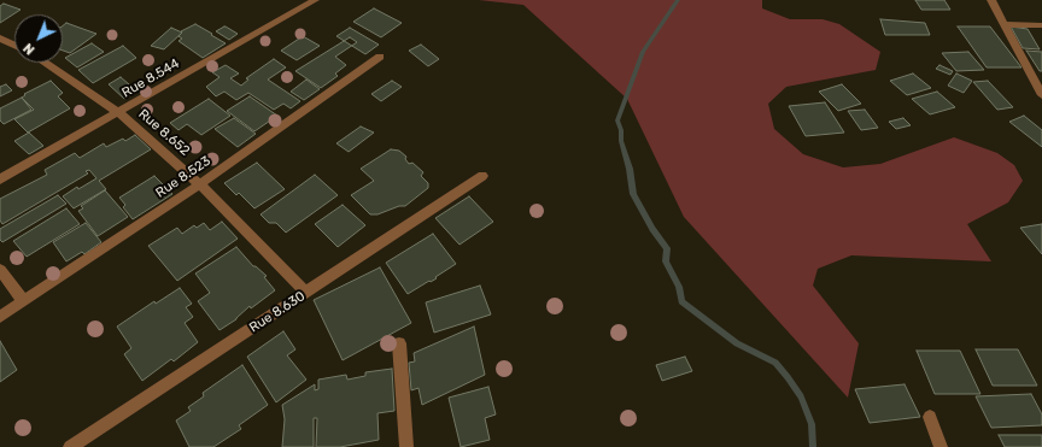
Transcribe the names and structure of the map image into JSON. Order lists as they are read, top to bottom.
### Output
{
  "streets": {
    "street": [
      "Rue 8.544",
      "Rue 8.652",
      "Rue 8.523",
      "Rue 8.630"
    ]
  },
  "crossings": [
    ["Rue 8.544", "Rue 8.652"],
    ["Rue 8.652", "Rue 8.523"],
    ["Rue 8.652", "Rue 8.630"]
  ],
  "north": "bottom left"
}
